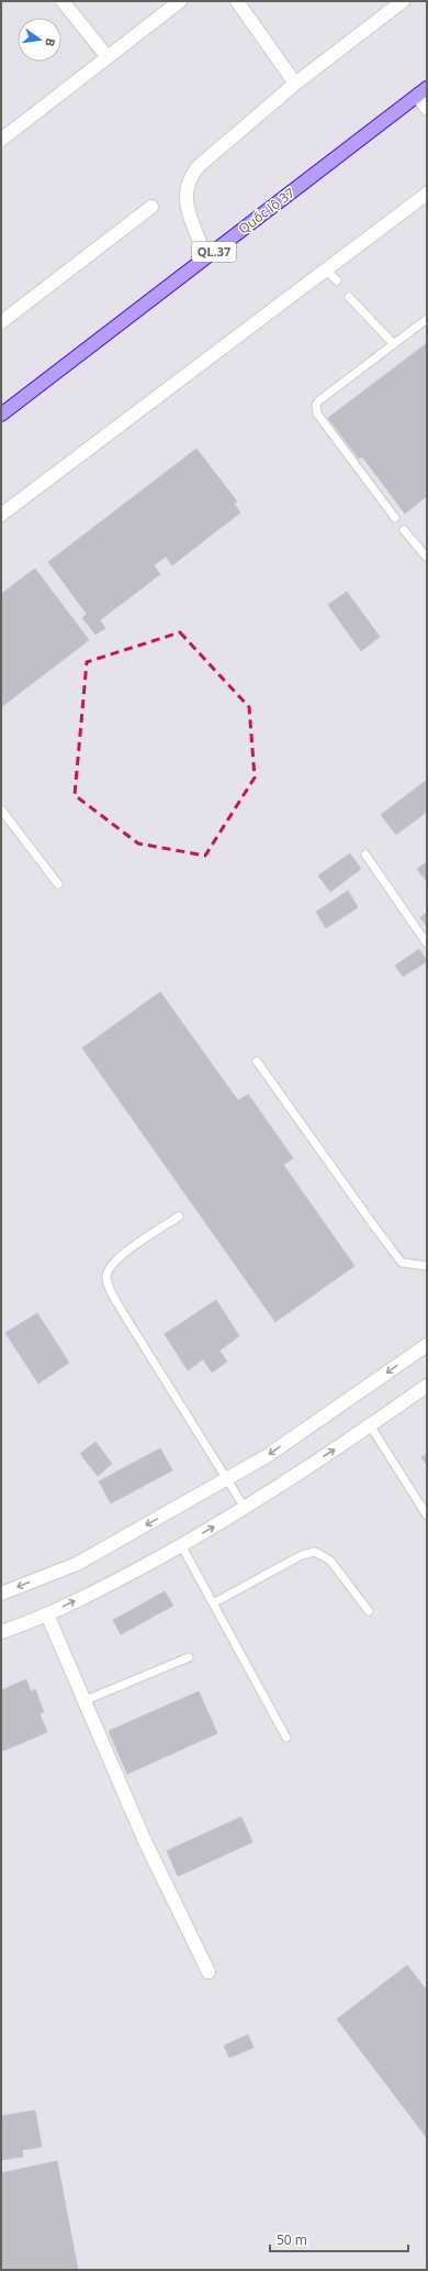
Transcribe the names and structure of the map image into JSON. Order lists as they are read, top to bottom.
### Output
{
  "streets": {
    "highway": ["Quốc lộ 37", "QL.37"]
  },
  "scale_bar": "50 m",
  "north": "right"
}
